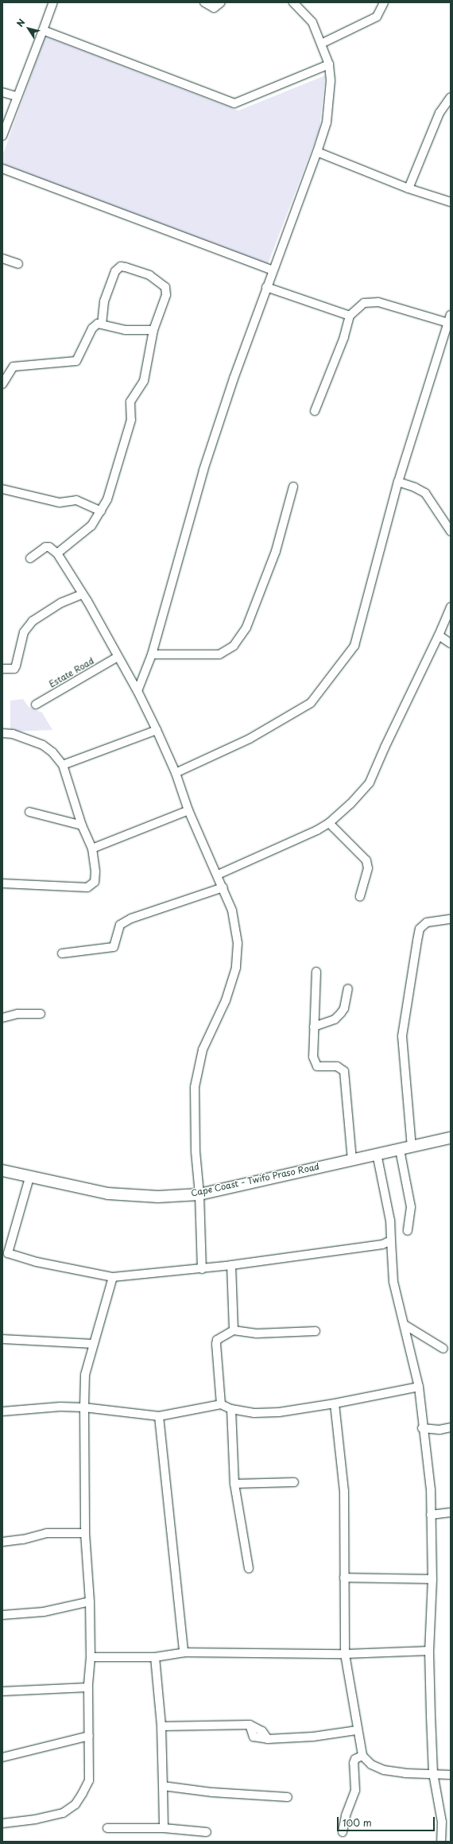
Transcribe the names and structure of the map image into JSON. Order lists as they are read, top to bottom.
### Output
{
  "streets": {
    "main road": ["Cape Coast - Twifo Praso Road"],
    "street": ["Estate Road"]
  },
  "scale_bar": "100 m",
  "north": "top left"
}
